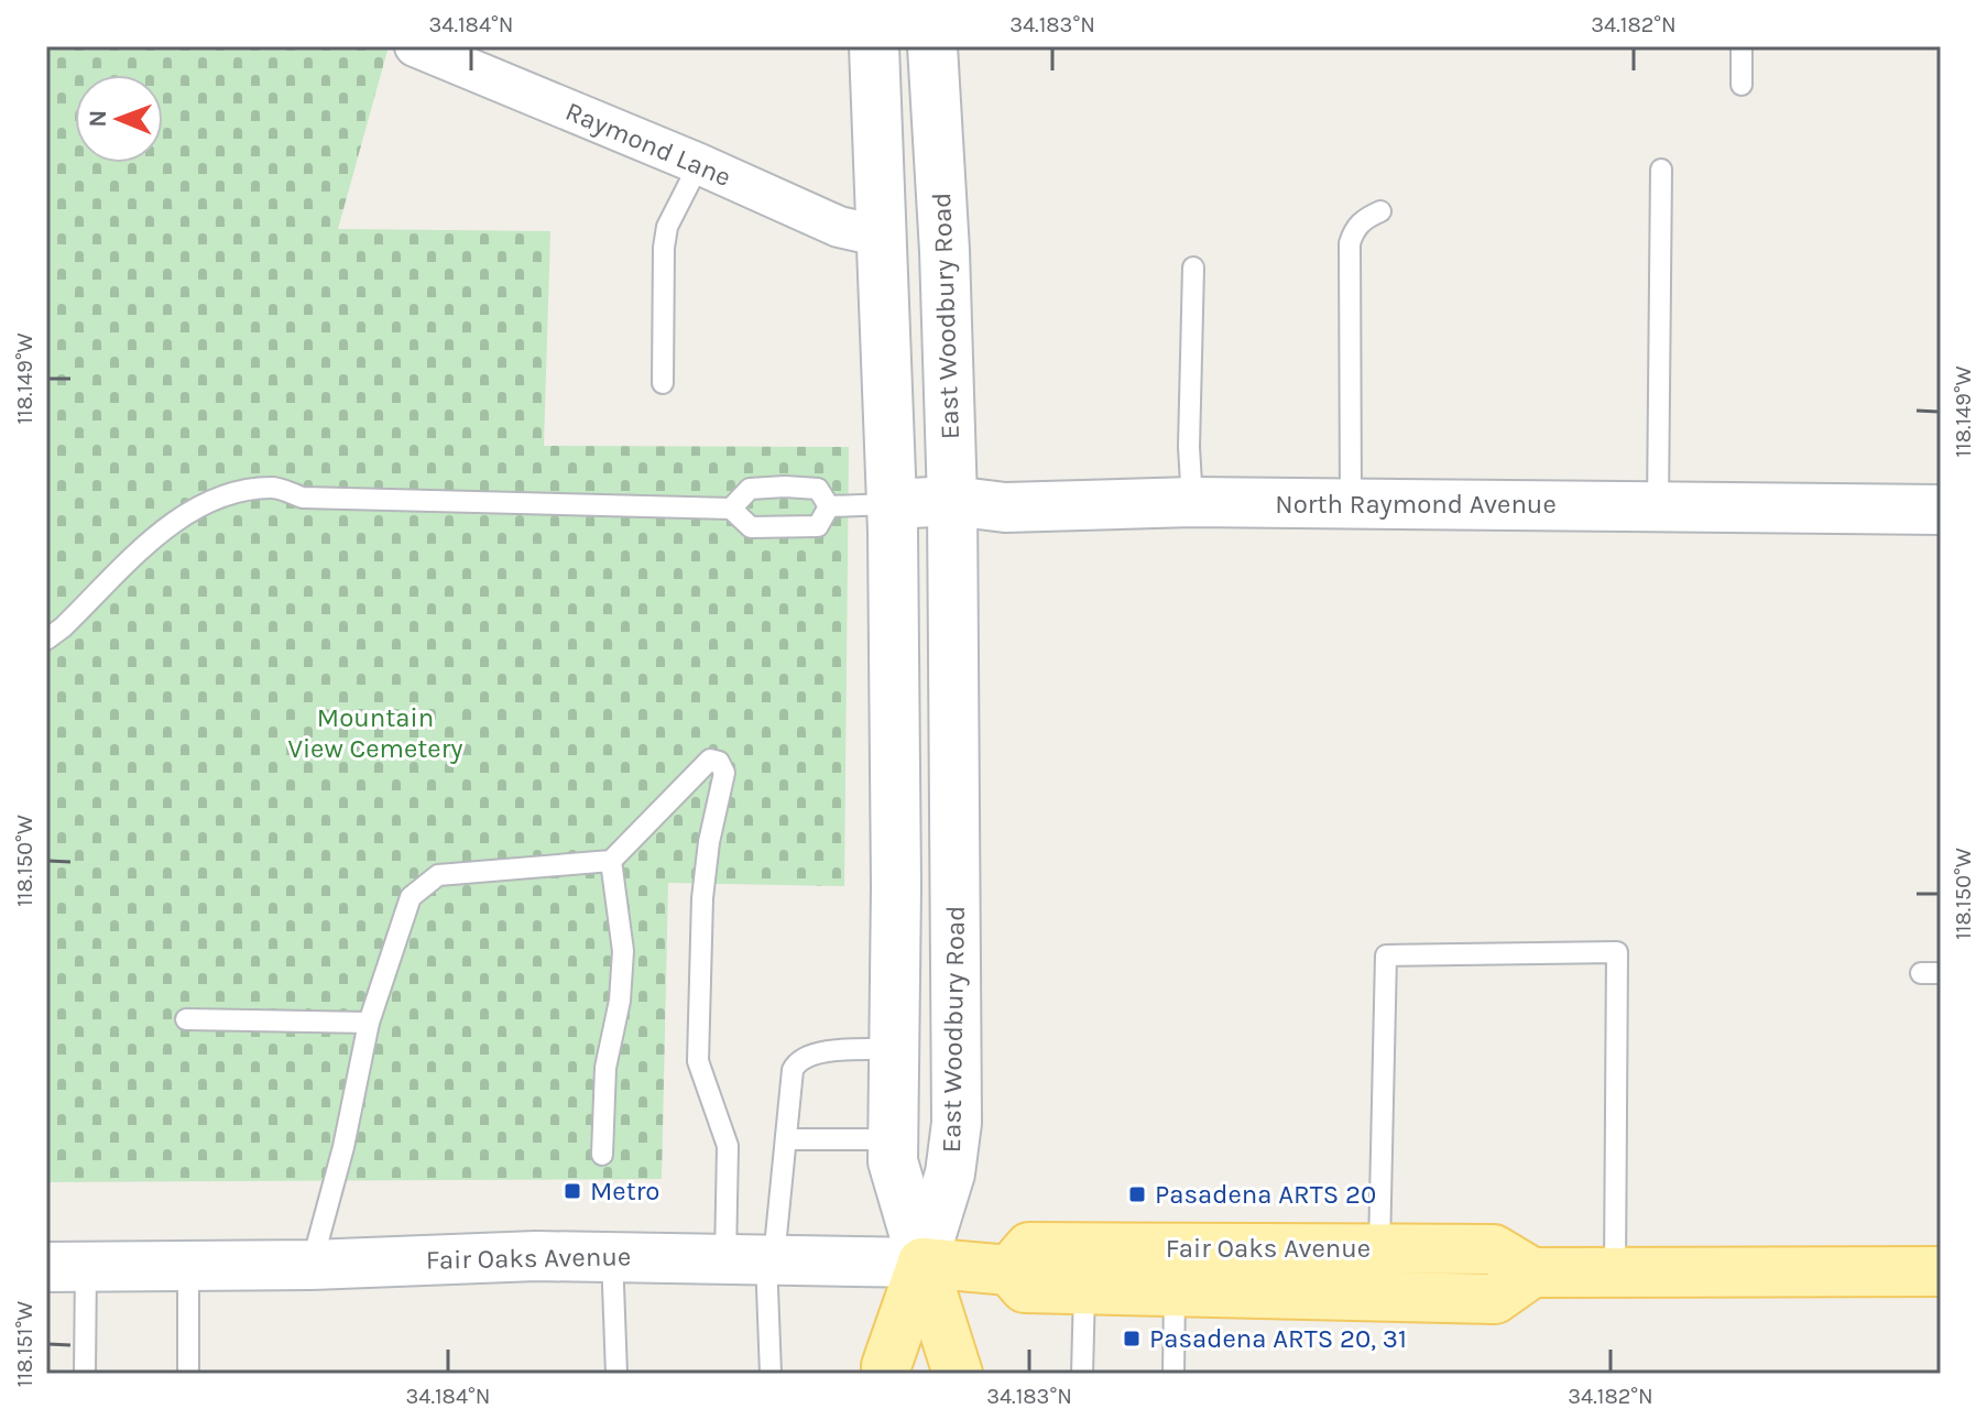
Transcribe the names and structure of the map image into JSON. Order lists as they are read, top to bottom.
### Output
{
  "streets": {
    "main road": ["East Woodbury Road", "North Raymond Avenue", "Fair Oaks Avenue"],
    "street": ["Raymond Lane"]
  },
  "crossings": [
    ["East Woodbury Road", "North Raymond Avenue"],
    ["East Woodbury Road", "Fair Oaks Avenue"]
  ],
  "parks": ["Mountain View Cemetery"],
  "places": {
    "transit": ["Metro", "Pasadena ARTS 20", "Pasadena ARTS 20, 31"]
  },
  "north": "left",
  "coordinates": [
    "34.184°N",
    "34.183°N",
    "34.182°N",
    "118.149°W",
    "118.150°W",
    "118.151°W"
  ]
}
